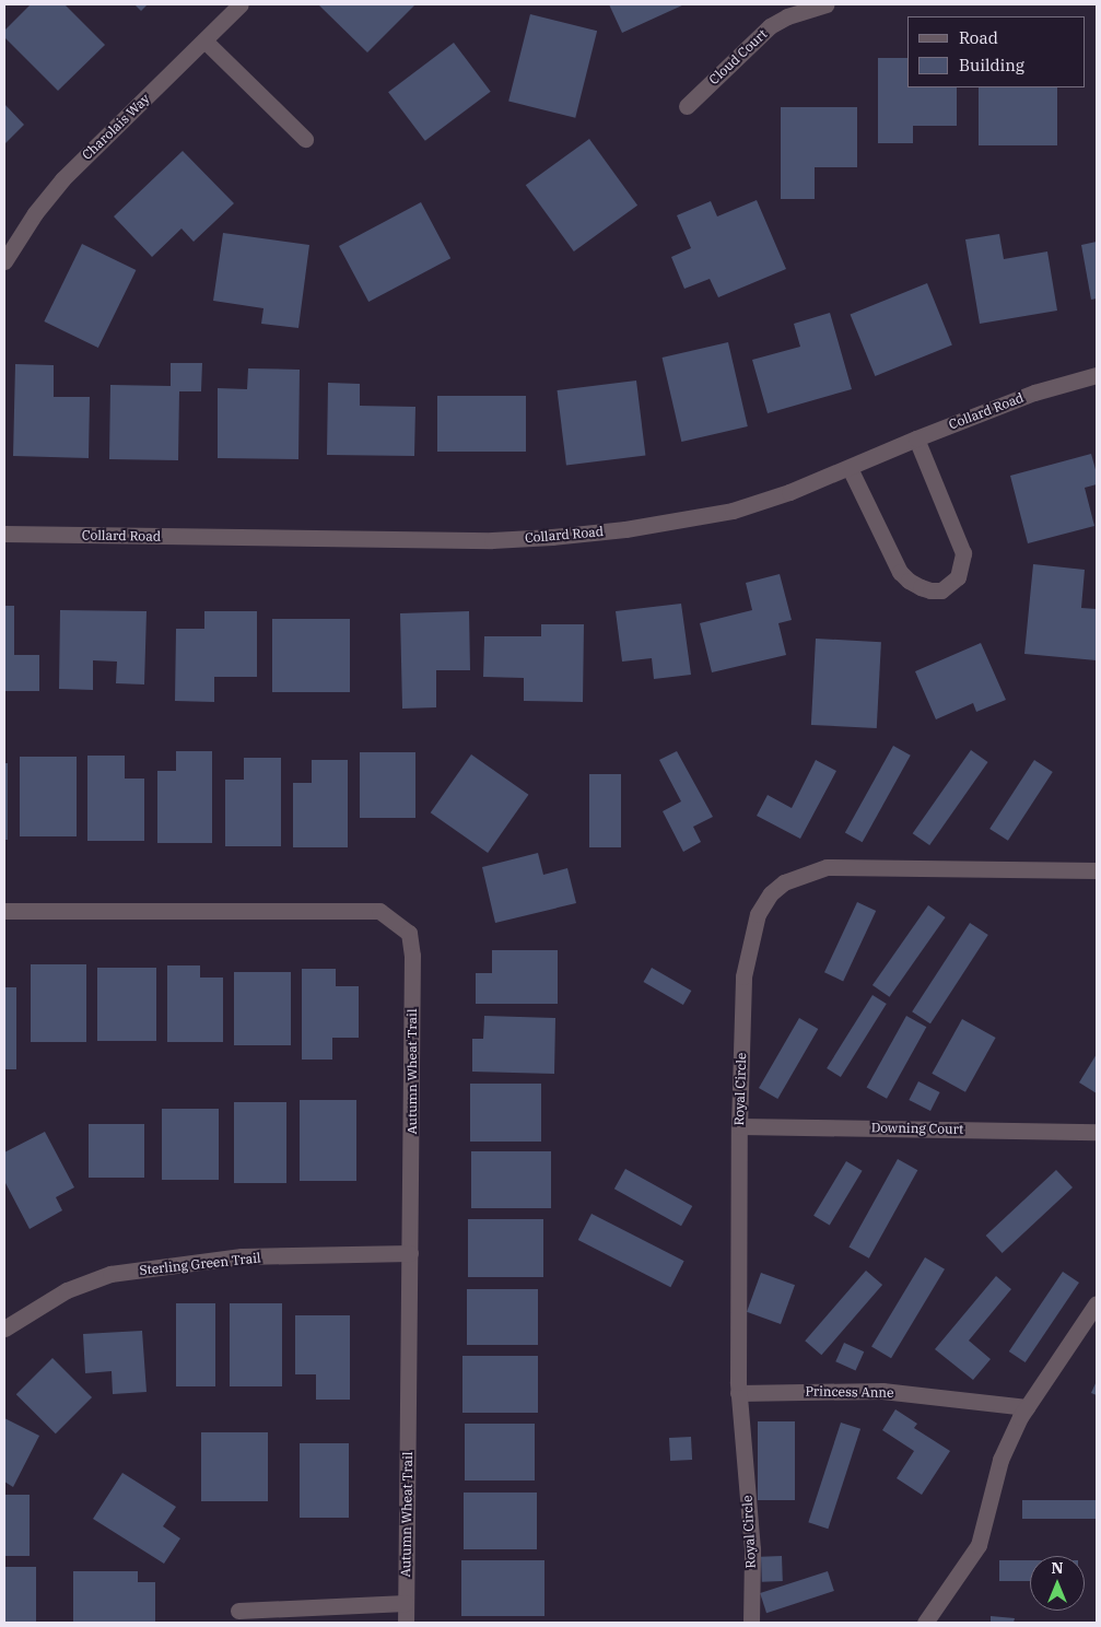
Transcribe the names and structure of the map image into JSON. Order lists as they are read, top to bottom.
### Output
{
  "streets": {
    "street": [
      "Cloud Court",
      "Charolais Way",
      "Collard Road",
      "Autumn Wheat Trail",
      "Royal Circle",
      "Downing Court",
      "Sterling Green Trail",
      "Princess Anne"
    ]
  },
  "crossings": [
    ["Autumn Wheat Trail", "Sterling Green Trail"],
    ["Royal Circle", "Downing Court"],
    ["Royal Circle", "Princess Anne"]
  ],
  "legend": ["Road", "Building"],
  "north": "top"
}
